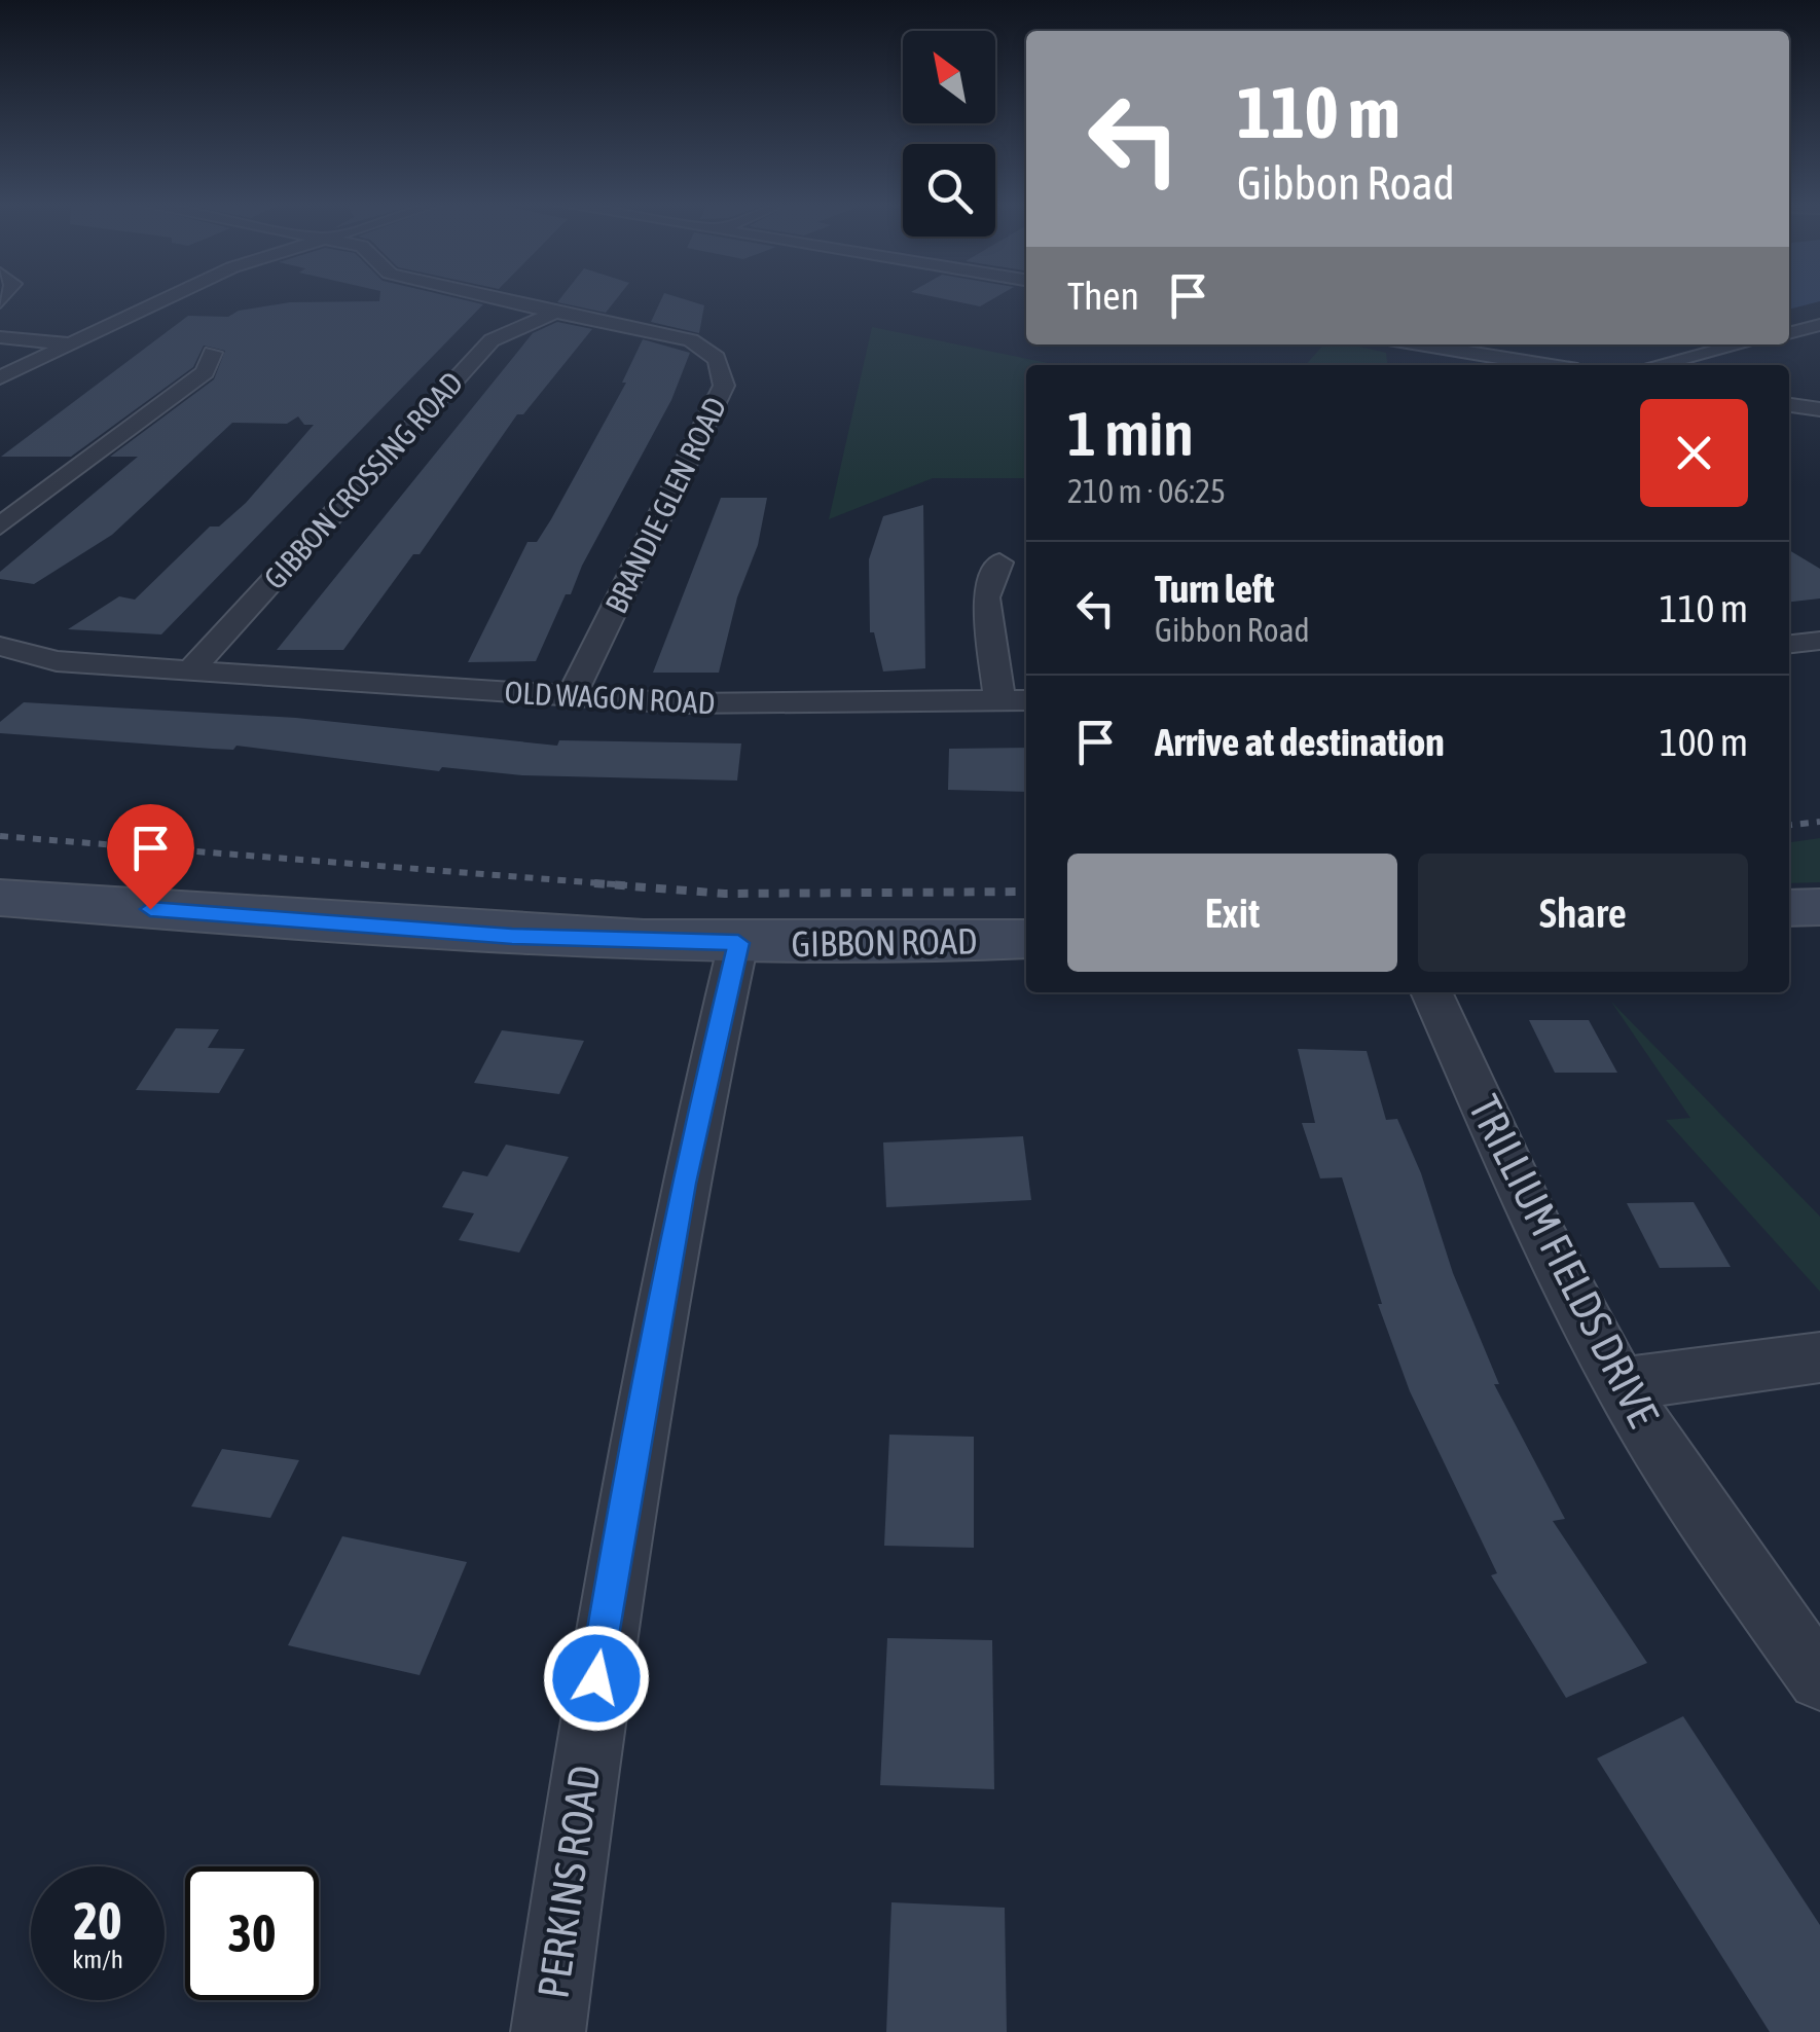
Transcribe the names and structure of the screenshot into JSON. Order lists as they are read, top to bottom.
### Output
{
  "streets": {
    "main road": ["GIBBON ROAD"],
    "street": [
      "GIBBON CROSSING ROAD",
      "BRANDIE GLEN ROAD",
      "OLD WAGON ROAD",
      "TRILLIUM FIELDS DRIVE",
      "PERKINS ROAD"
    ]
  },
  "crossings": [
    ["GIBBON CROSSING ROAD", "BRANDIE GLEN ROAD"],
    ["GIBBON CROSSING ROAD", "OLD WAGON ROAD"],
    ["BRANDIE GLEN ROAD", "OLD WAGON ROAD"],
    ["GIBBON ROAD", "PERKINS ROAD"]
  ],
  "north": "top left",
  "page": {
    "turn": ["110 m", "Gibbon Road"],
    "then": "Then",
    "heading": ["1 min", "210 m · 06:25"],
    "list": [
      {
        "name": "Turn left",
        "note": "Gibbon Road",
        "value": "110 m"
      },
      {
        "name": "Arrive at destination",
        "value": "100 m"
      }
    ],
    "buttons": ["Exit", "Share"],
    "speed": "20 km/h",
    "limit": "30"
  }
}
